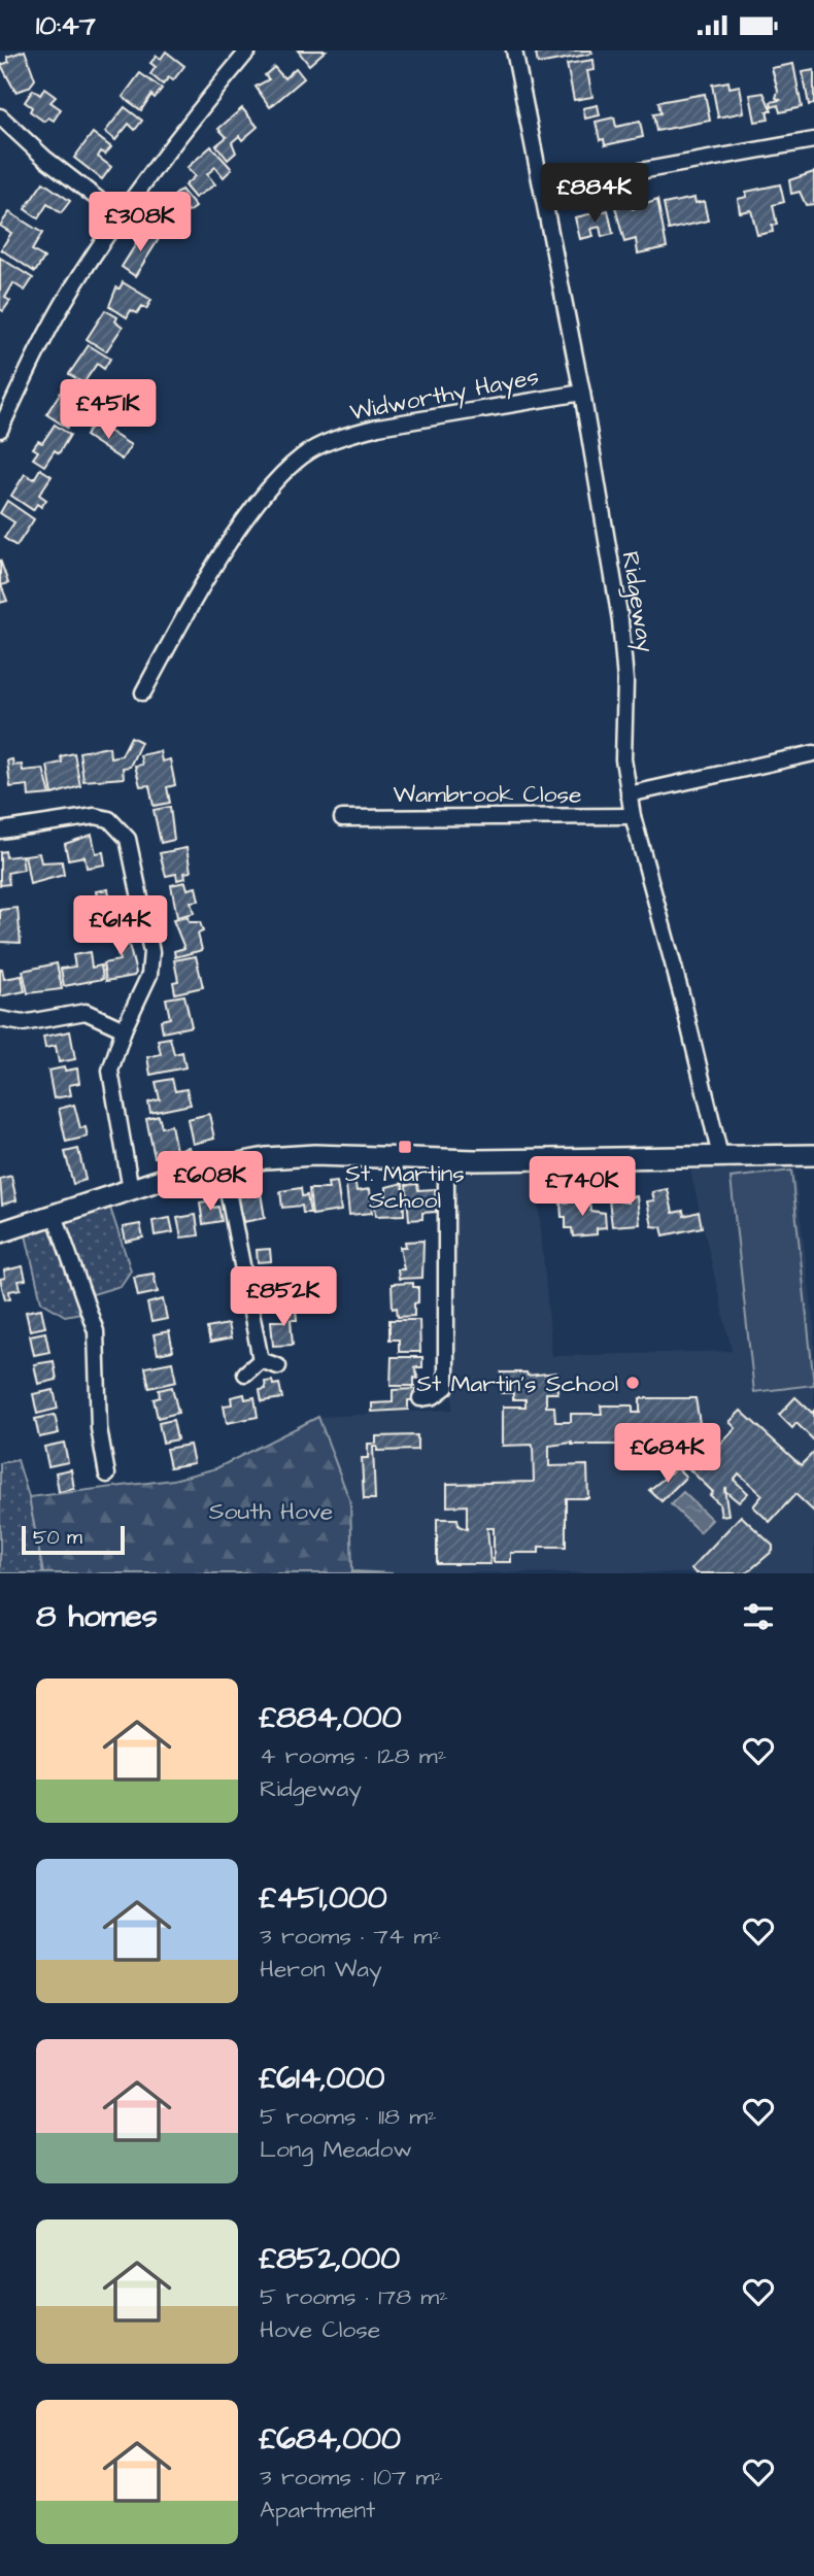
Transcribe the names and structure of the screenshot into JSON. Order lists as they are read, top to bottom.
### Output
{
  "streets": {
    "street": ["Widworthy Hayes", "Ridgeway", "Wambrook Close"]
  },
  "crossings": [
    ["Widworthy Hayes", "Ridgeway"],
    ["Ridgeway", "Wambrook Close"]
  ],
  "parks": ["South Hove"],
  "places": {
    "transit": ["St. Martins School"],
    "other": ["St Martin's School"]
  },
  "scale_bar": "50 m",
  "page": {
    "status": "10:47",
    "price": [
      "£884K",
      "£308K",
      "£451K",
      "£614K",
      "£608K",
      "£740K",
      "£852K",
      "£684K"
    ],
    "scale": "50 m",
    "heading": "8 homes",
    "list": [
      {
        "name": "£884,000",
        "note": "4 rooms · 128 m² · Ridgeway"
      },
      {
        "name": "£451,000",
        "note": "3 rooms · 74 m² · Heron Way"
      },
      {
        "name": "£614,000",
        "note": "5 rooms · 118 m² · Long Meadow"
      },
      {
        "name": "£852,000",
        "note": "5 rooms · 178 m² · Hove Close"
      },
      {
        "name": "£684,000",
        "note": "3 rooms · 107 m² · Apartment"
      }
    ]
  }
}
